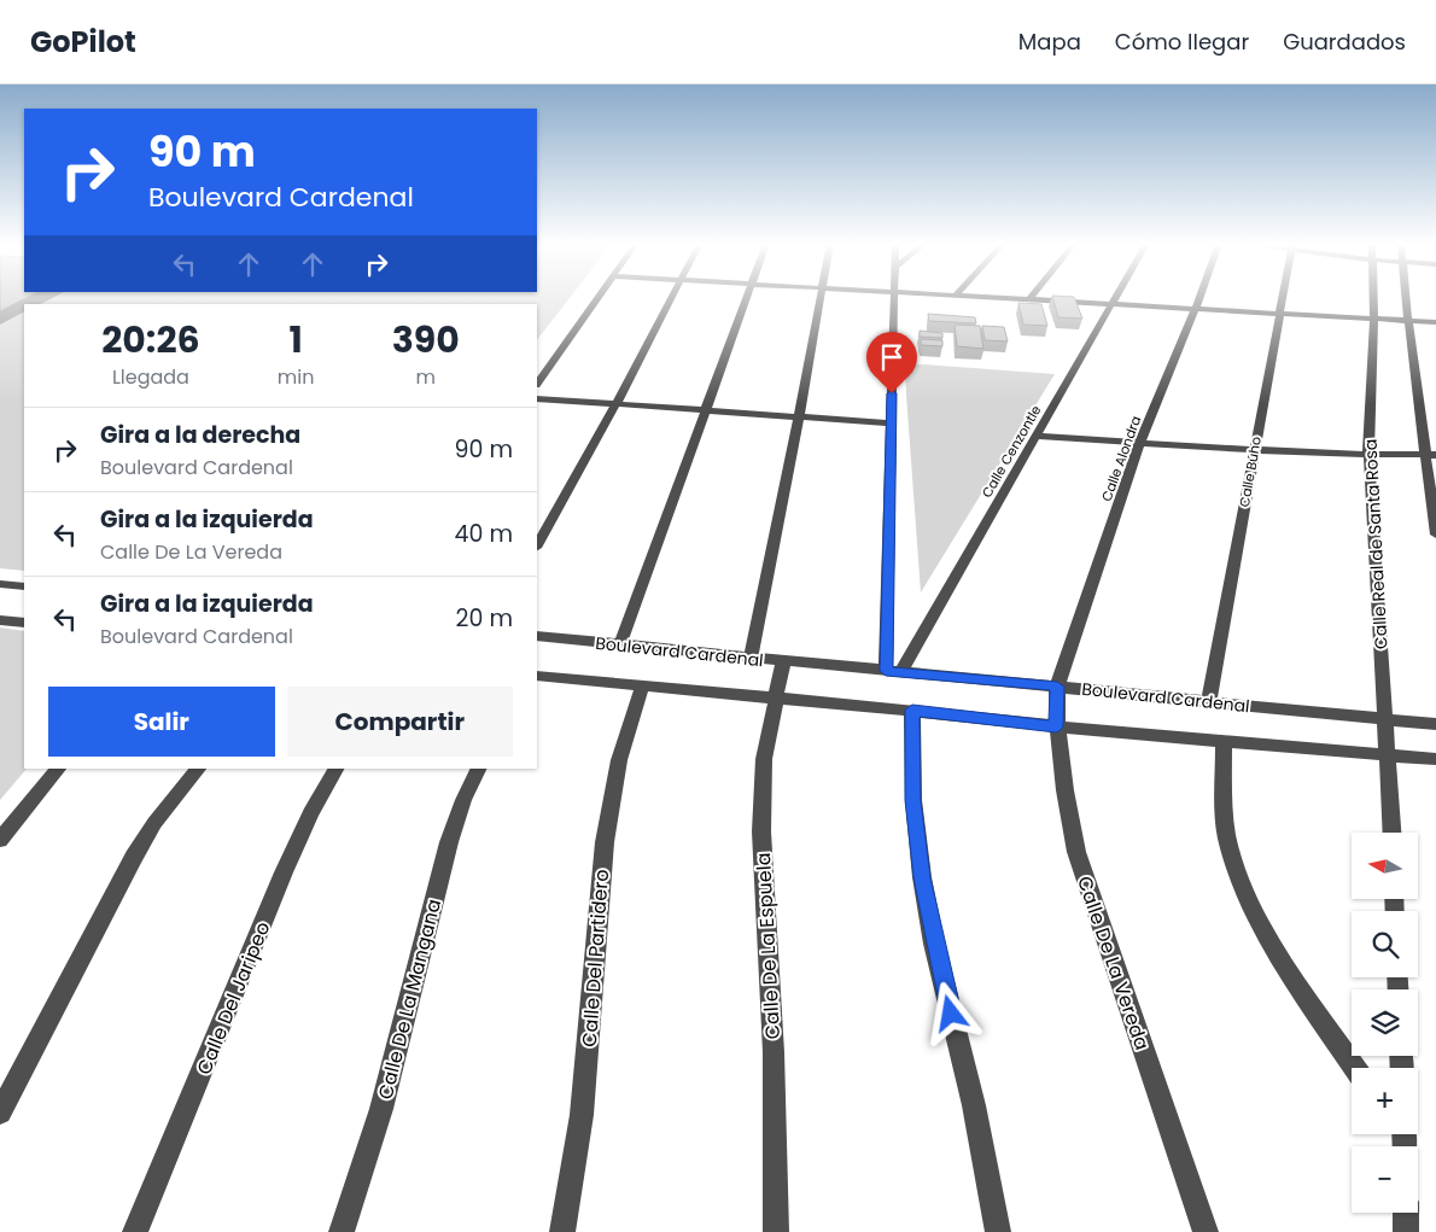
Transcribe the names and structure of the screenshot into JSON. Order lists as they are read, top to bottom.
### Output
{
  "streets": {
    "street": [
      "Calle Cenzontle",
      "Calle Alondra",
      "Calle Búho",
      "Calle Real de Santa Rosa",
      "Boulevard Cardenal",
      "Calle De La Espuela",
      "Calle Del Partidero",
      "Calle De La Vereda",
      "Calle Del Jaripeo",
      "Calle De La Mangana"
    ]
  },
  "crossings": [
    ["Calle Cenzontle", "Boulevard Cardenal"],
    ["Calle Alondra", "Boulevard Cardenal"],
    ["Calle Alondra", "Calle De La Vereda"],
    ["Calle Búho", "Boulevard Cardenal"],
    ["Calle Real de Santa Rosa", "Boulevard Cardenal"],
    ["Boulevard Cardenal", "Calle De La Espuela"],
    ["Boulevard Cardenal", "Calle De La Vereda"]
  ],
  "north": "left",
  "page": {
    "header": "GoPilot",
    "nav": ["Mapa", "Cómo llegar", "Guardados"],
    "turn": ["90 m", "Boulevard Cardenal"],
    "eta": [
      "20:26",
      "Llegada",
      "1",
      "min",
      "390",
      "m"
    ],
    "list": [
      {
        "name": "Gira a la derecha",
        "note": "Boulevard Cardenal",
        "value": "90 m"
      },
      {
        "name": "Gira a la izquierda",
        "note": "Calle De La Vereda",
        "value": "40 m"
      },
      {
        "name": "Gira a la izquierda",
        "note": "Boulevard Cardenal",
        "value": "20 m"
      }
    ],
    "buttons": ["Salir", "Compartir"],
    "map_buttons": ["+", "−"]
  }
}
